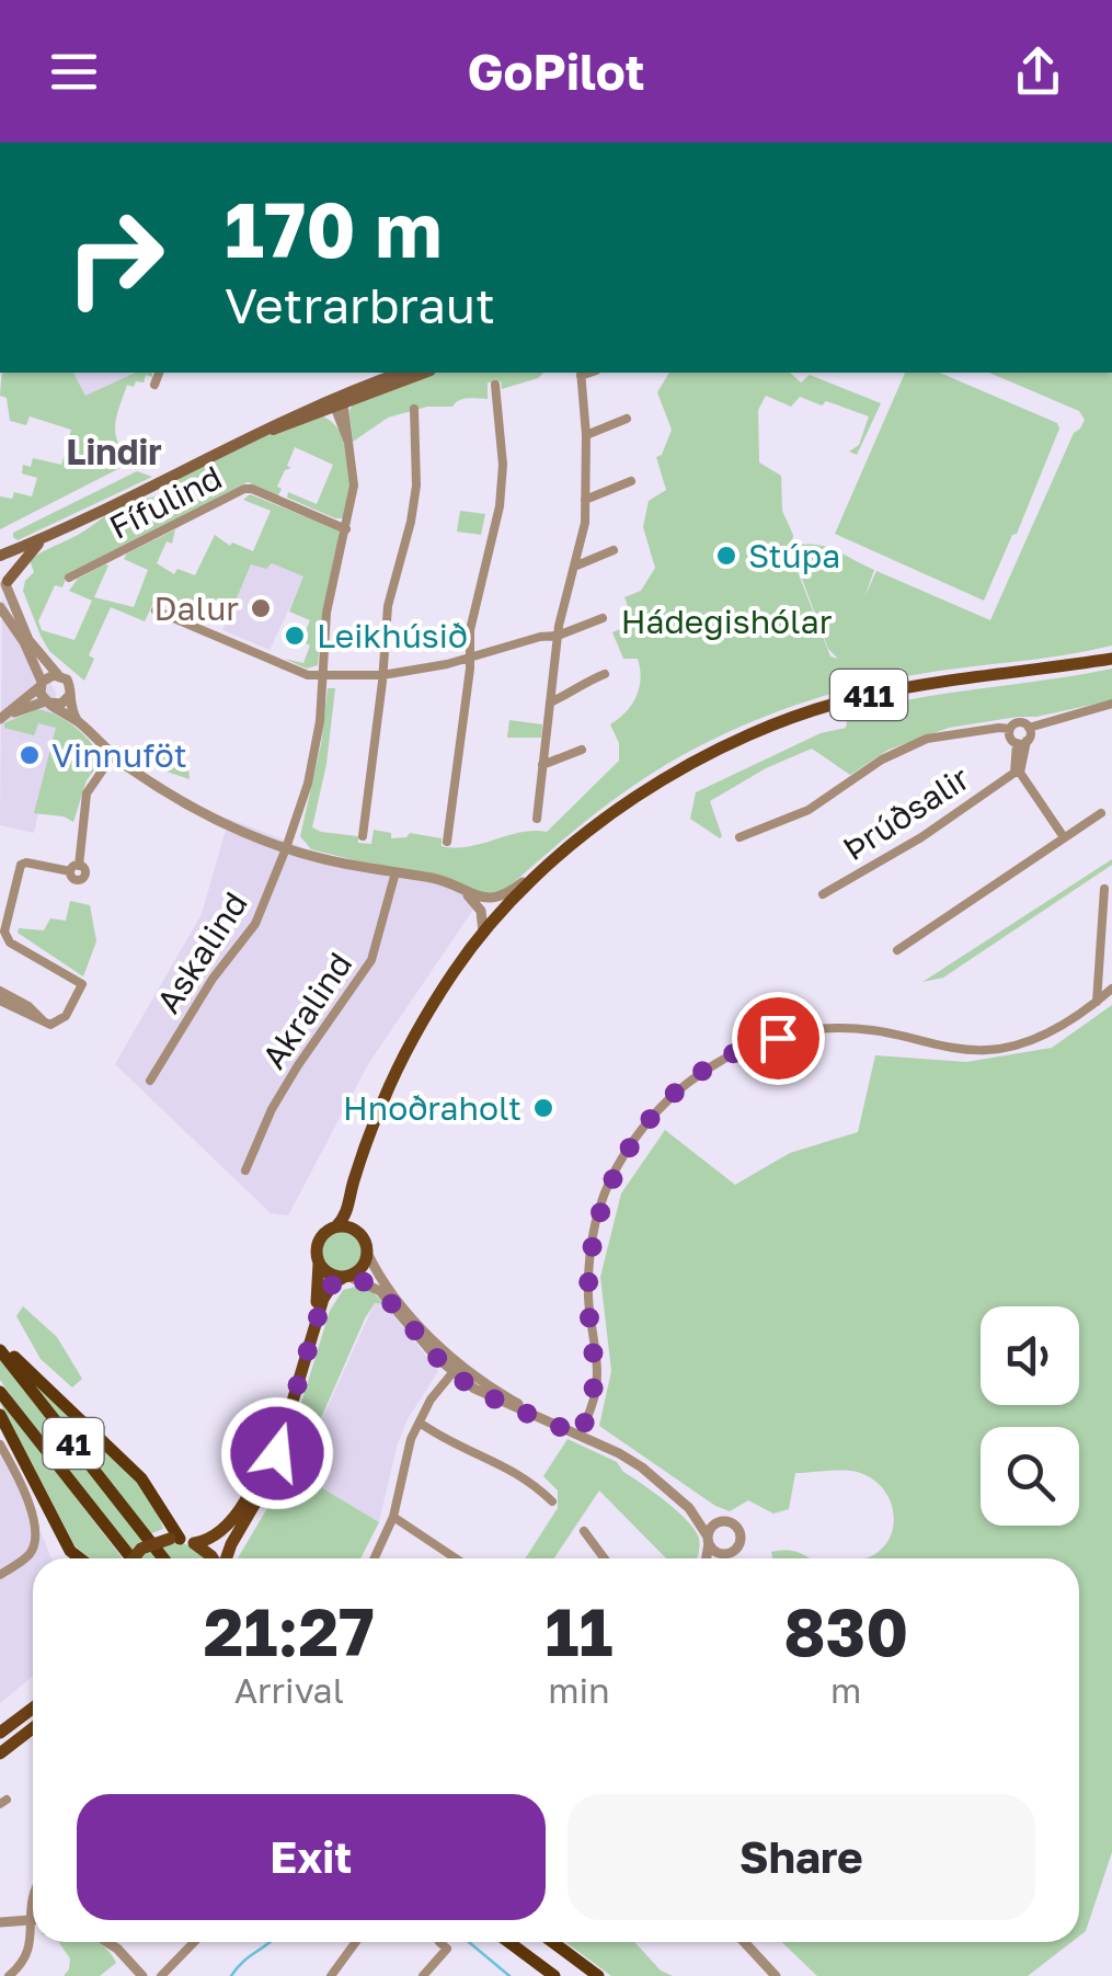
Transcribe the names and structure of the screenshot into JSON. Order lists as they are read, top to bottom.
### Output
{
  "streets": {
    "highway": ["41"],
    "main road": ["411"],
    "street": [
      "Fífulind",
      "Þrúðsalir",
      "Askalind",
      "Akralind"
    ]
  },
  "crossings": [
    ["Fífulind", "Askalind"]
  ],
  "districts": ["Lindir"],
  "parks": ["Hádegishólar"],
  "places": [
    "Stúpa",
    "Dalur",
    "Leikhúsið",
    "Vinnuföt",
    "Hnoðraholt"
  ],
  "page": {
    "header": "GoPilot",
    "turn": ["170 m", "Vetrarbraut"],
    "eta": [
      "21:27",
      "Arrival",
      "11",
      "min",
      "830",
      "m"
    ],
    "buttons": ["Exit", "Share"]
  }
}
